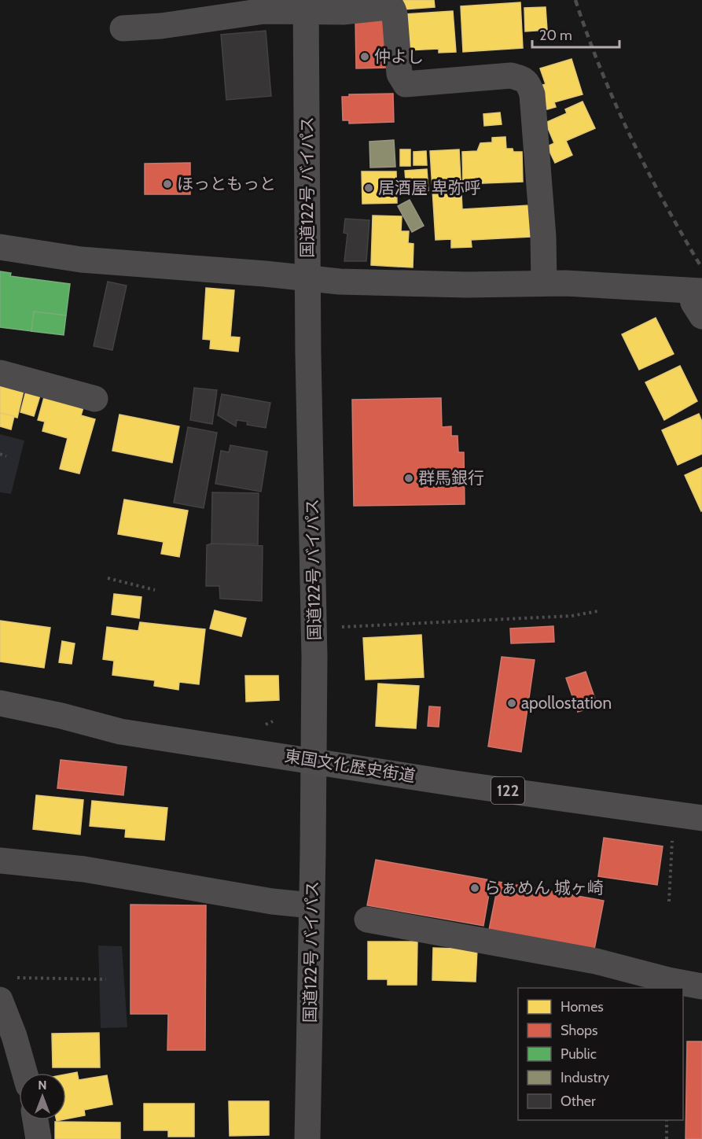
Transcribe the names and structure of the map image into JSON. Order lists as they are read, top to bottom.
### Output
{
  "streets": {
    "highway": ["東国文化歴史街道", "122"],
    "street": ["国道122号 バイパス"]
  },
  "crossings": [
    ["国道122号 バイパス", "東国文化歴史街道"]
  ],
  "places": [
    "仲よし",
    "ほっともっと",
    "居酒屋 卑弥呼",
    "群馬銀行",
    "apollostation",
    "らぁめん 城ヶ崎"
  ],
  "legend": [
    "Homes",
    "Shops",
    "Public",
    "Industry",
    "Other"
  ],
  "scale_bar": "20 m",
  "north": "top"
}
